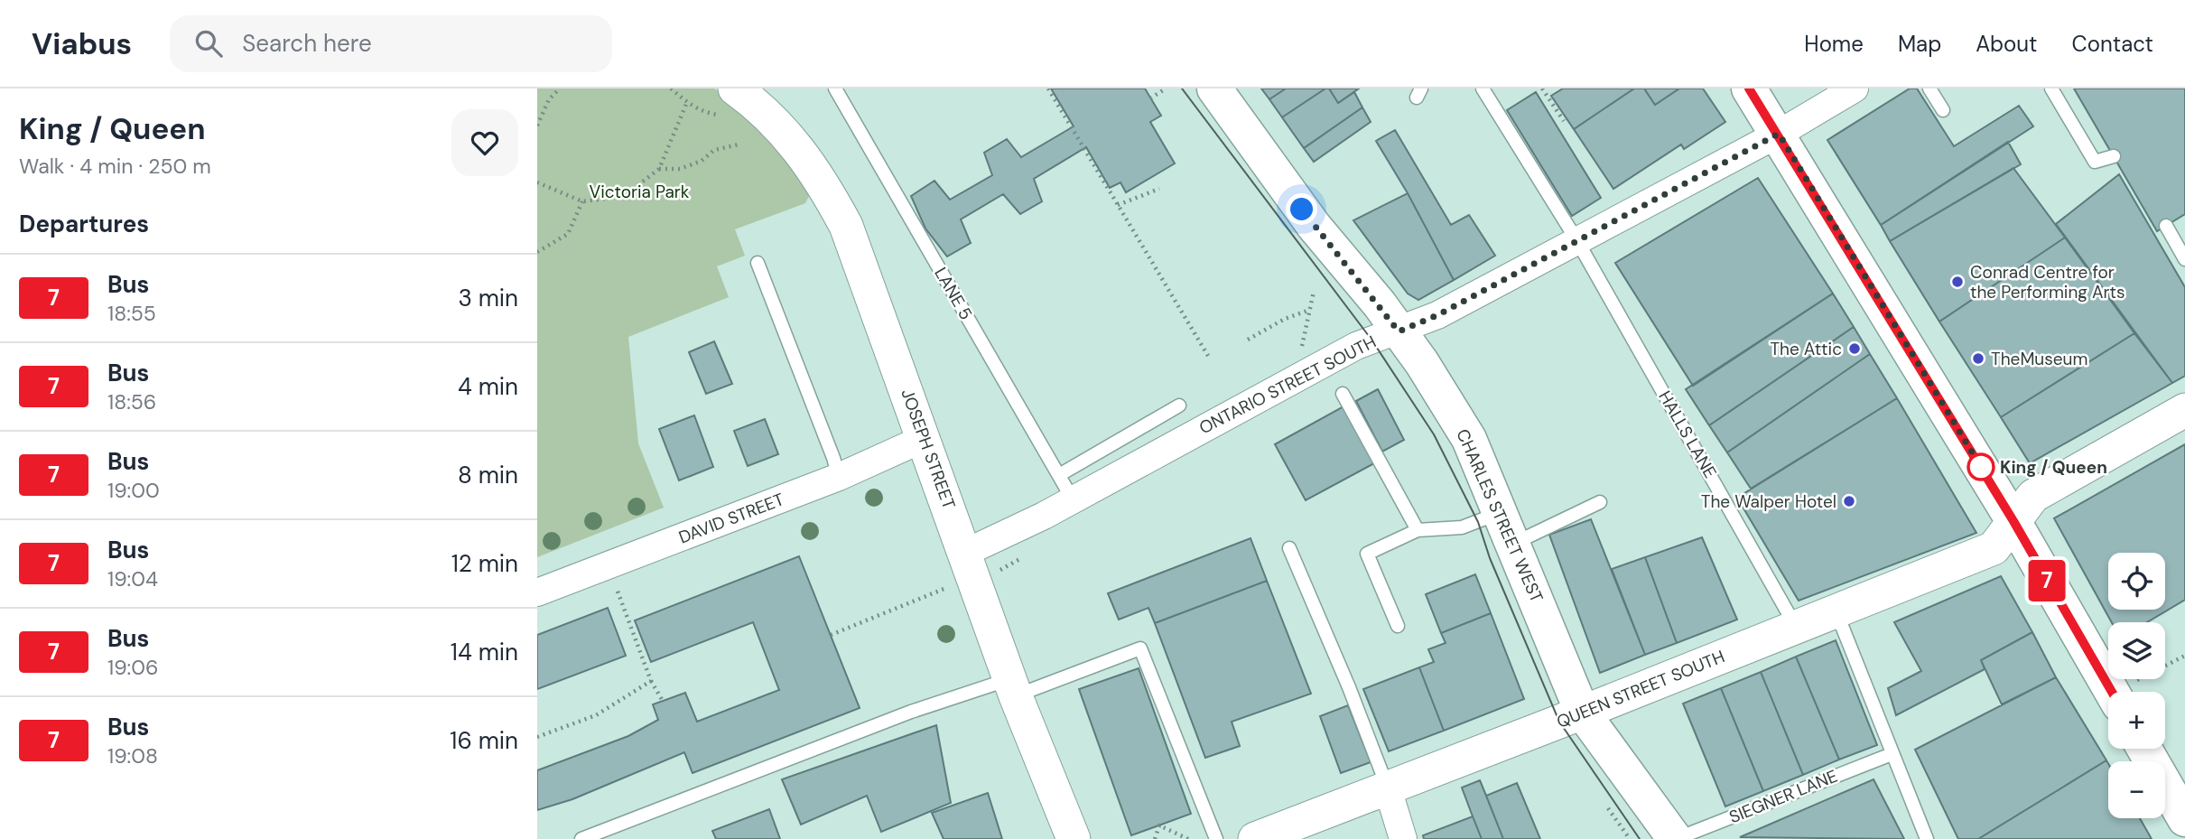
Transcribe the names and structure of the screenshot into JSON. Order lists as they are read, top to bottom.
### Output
{
  "streets": {
    "main road": ["CHARLES STREET WEST"],
    "street": [
      "ONTARIO STREET SOUTH",
      "JOSEPH STREET",
      "DAVID STREET",
      "QUEEN STREET SOUTH"
    ],
    "lane": ["LANE 5", "HALLS LANE", "SIEGNER LANE"]
  },
  "crossings": [
    ["LANE 5", "ONTARIO STREET SOUTH"],
    ["ONTARIO STREET SOUTH", "HALLS LANE"],
    ["ONTARIO STREET SOUTH", "JOSEPH STREET"],
    ["ONTARIO STREET SOUTH", "CHARLES STREET WEST"],
    ["HALLS LANE", "QUEEN STREET SOUTH"],
    ["JOSEPH STREET", "DAVID STREET"],
    ["CHARLES STREET WEST", "QUEEN STREET SOUTH"],
    ["CHARLES STREET WEST", "SIEGNER LANE"]
  ],
  "parks": ["Victoria Park"],
  "places": [
    "Conrad Centre for the Performing Arts",
    "The Attic",
    "TheMuseum",
    "King / Queen",
    "The Walper Hotel"
  ],
  "lines": ["bus line 7"],
  "page": {
    "header": "Viabus",
    "search": "Search here",
    "nav": [
      "Home",
      "Map",
      "About",
      "Contact"
    ],
    "heading": [
      ["King / Queen", "Walk · 4 min · 250 m"],
      "Departures"
    ],
    "on_map": "7",
    "list": [
      {
        "mark": "7",
        "name": "Bus",
        "note": "18:55",
        "value": "3 min"
      },
      {
        "mark": "7",
        "name": "Bus",
        "note": "18:56",
        "value": "4 min"
      },
      {
        "mark": "7",
        "name": "Bus",
        "note": "19:00",
        "value": "8 min"
      },
      {
        "mark": "7",
        "name": "Bus",
        "note": "19:04",
        "value": "12 min"
      },
      {
        "mark": "7",
        "name": "Bus",
        "note": "19:06",
        "value": "14 min"
      },
      {
        "mark": "7",
        "name": "Bus",
        "note": "19:08",
        "value": "16 min"
      }
    ],
    "map_buttons": ["+", "−"]
  }
}
